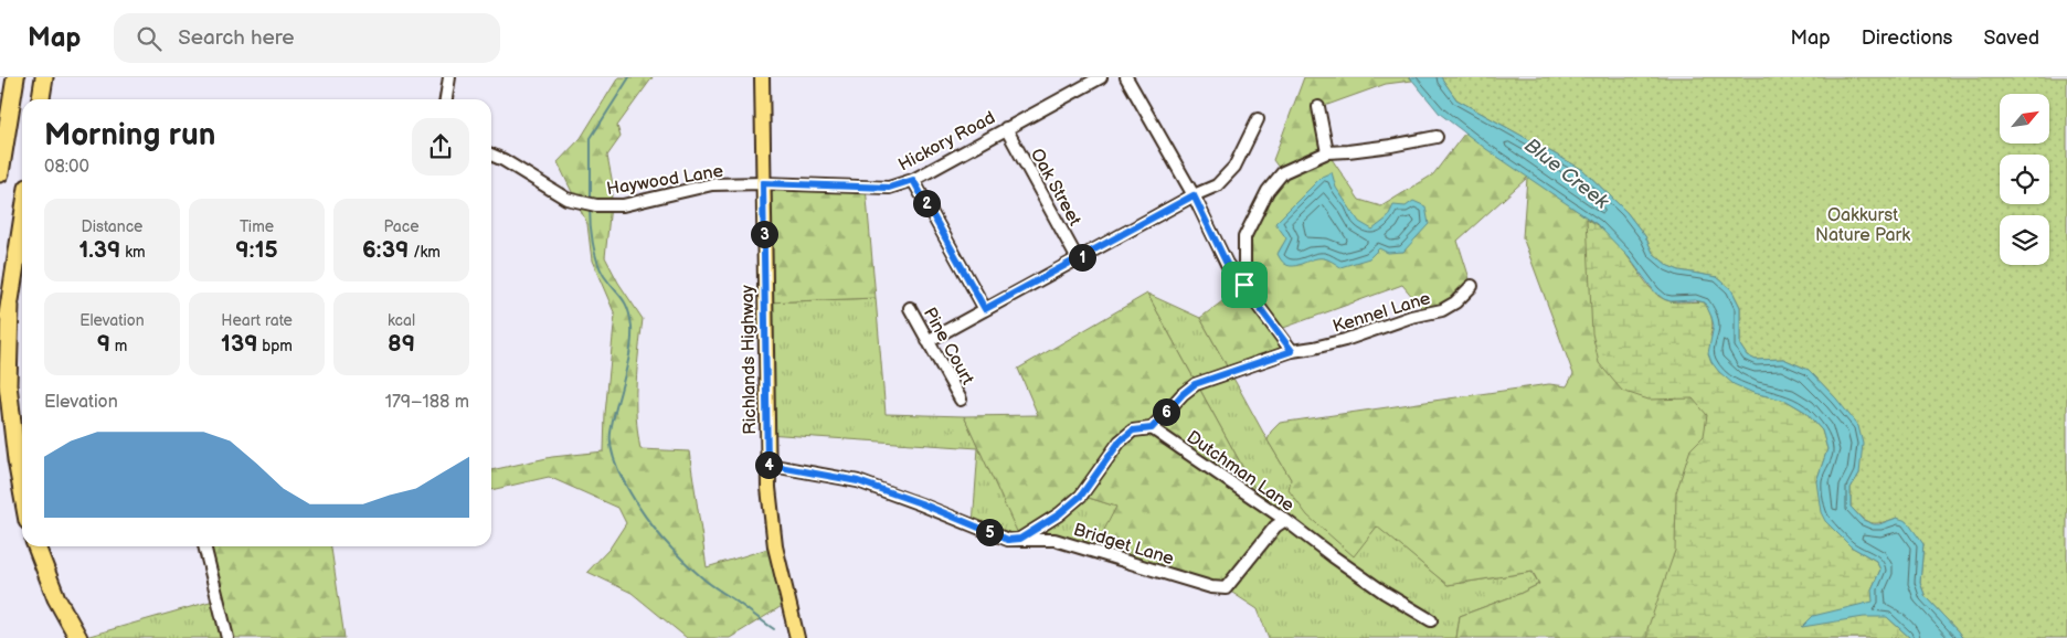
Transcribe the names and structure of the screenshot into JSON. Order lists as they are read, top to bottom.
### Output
{
  "streets": {
    "main road": ["Richlands Highway"],
    "street": [
      "Hickory Road",
      "Haywood Lane",
      "Oak Street",
      "Kennel Lane",
      "Pine Court",
      "Dutchman Lane",
      "Bridget Lane"
    ]
  },
  "crossings": [
    ["Hickory Road", "Haywood Lane"],
    ["Hickory Road", "Oak Street"],
    ["Hickory Road", "Richlands Highway"],
    ["Haywood Lane", "Richlands Highway"],
    ["Kennel Lane", "Dutchman Lane"],
    ["Richlands Highway", "Bridget Lane"],
    ["Dutchman Lane", "Bridget Lane"]
  ],
  "water": ["Blue Creek"],
  "parks": ["Oakkurst Nature Park"],
  "north": "top right",
  "page": {
    "header": "Map",
    "search": "Search here",
    "nav": ["Map", "Directions", "Saved"],
    "heading": ["Morning run", "08:00"],
    "pins": [
      "2",
      "3",
      "1",
      "6",
      "4",
      "5"
    ],
    "stats": [
      ["Distance", "1.39 km"],
      ["Time", "9:15"],
      ["Pace", "6:39 /km"],
      ["Elevation", "9 m"],
      ["Heart rate", "139 bpm"],
      ["kcal", "89"]
    ],
    "chart": ["Elevation", "179–188 m"]
  }
}
